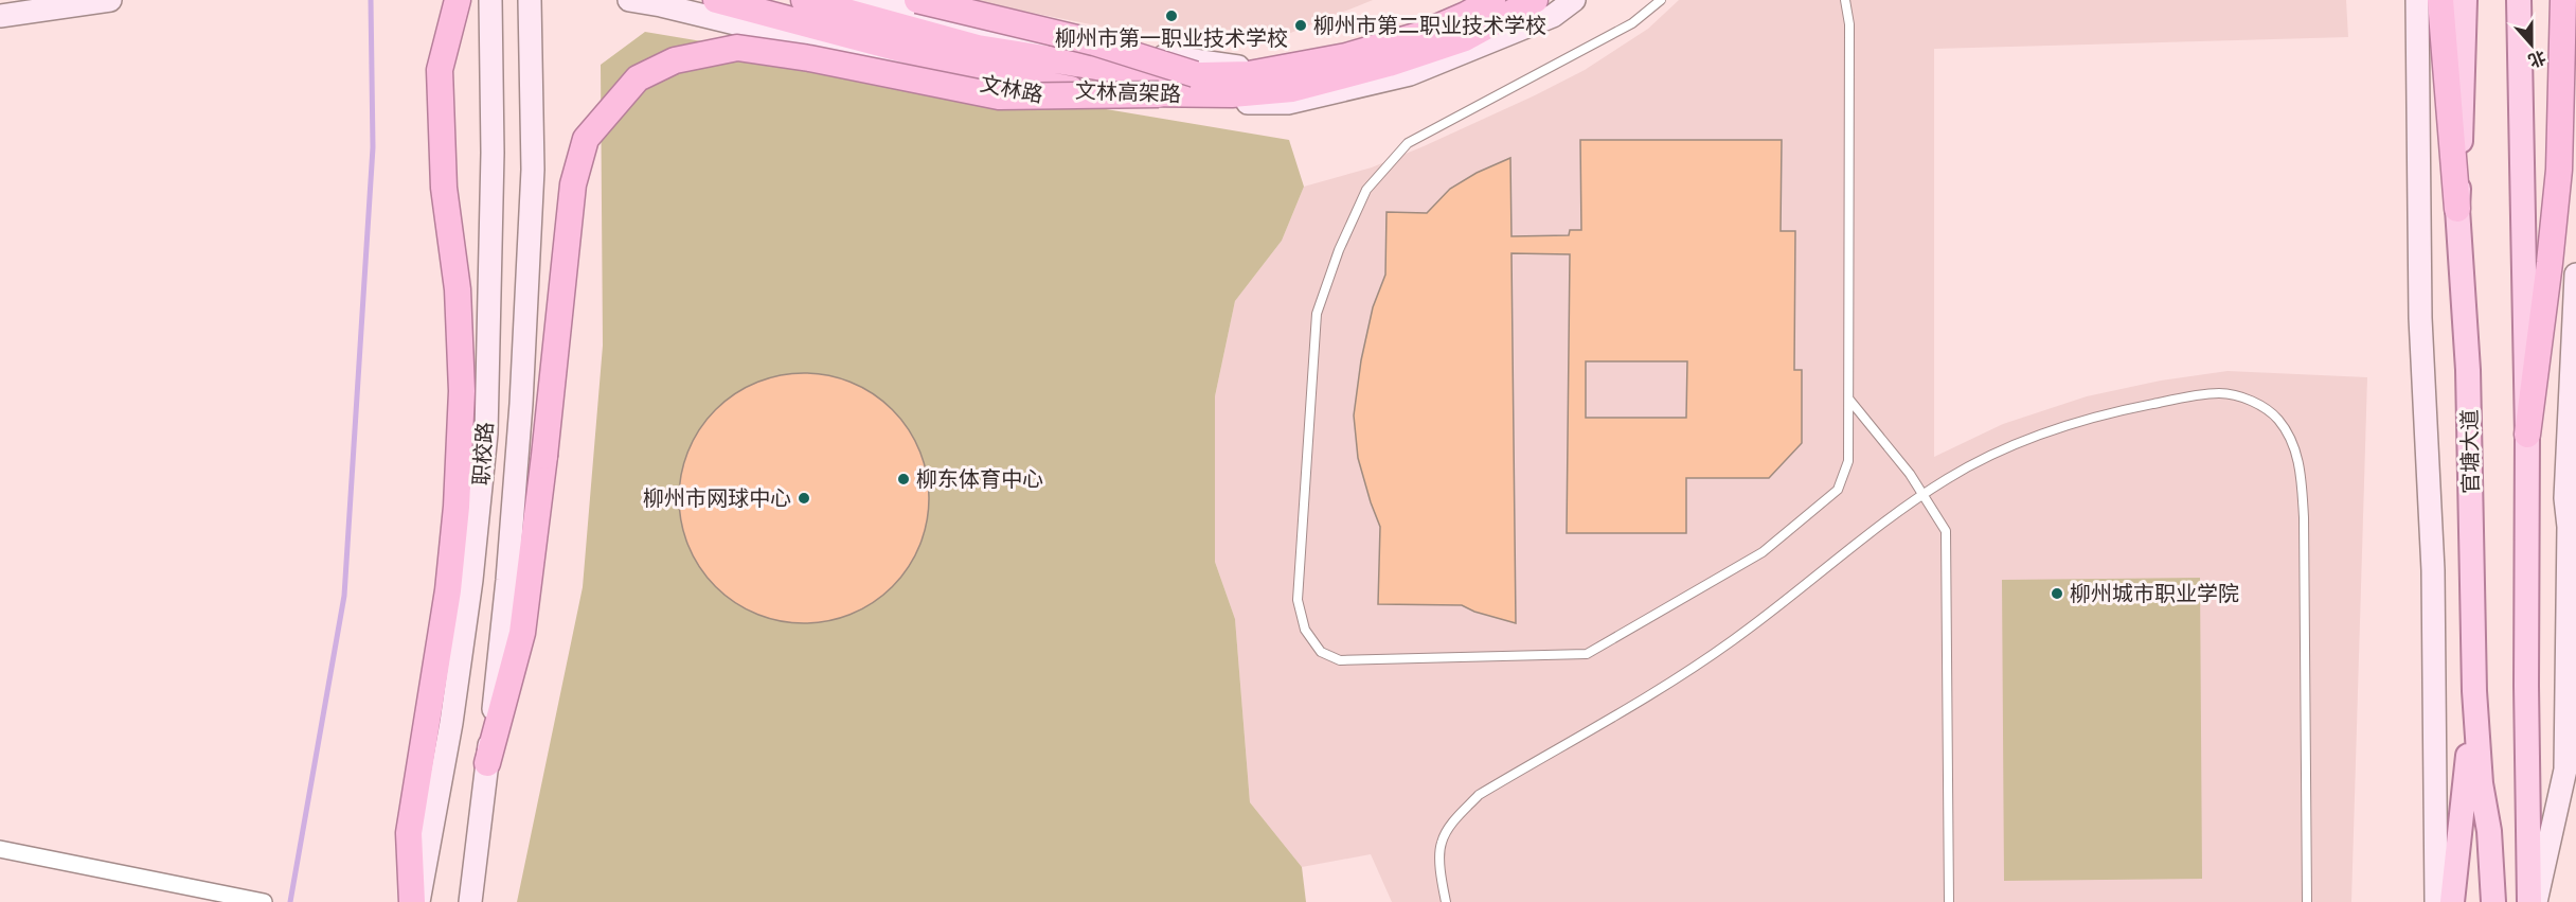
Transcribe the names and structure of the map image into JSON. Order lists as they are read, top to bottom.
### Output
{
  "streets": {
    "highway": ["文林高架路"],
    "main road": ["文林路", "官塘大道", "职校路"]
  },
  "places": [
    "柳州市第一职业技术学校",
    "柳州市第二职业技术学校",
    "柳东体育中心",
    "柳州市网球中心",
    "柳州城市职业学院"
  ],
  "north": "bottom"
}
